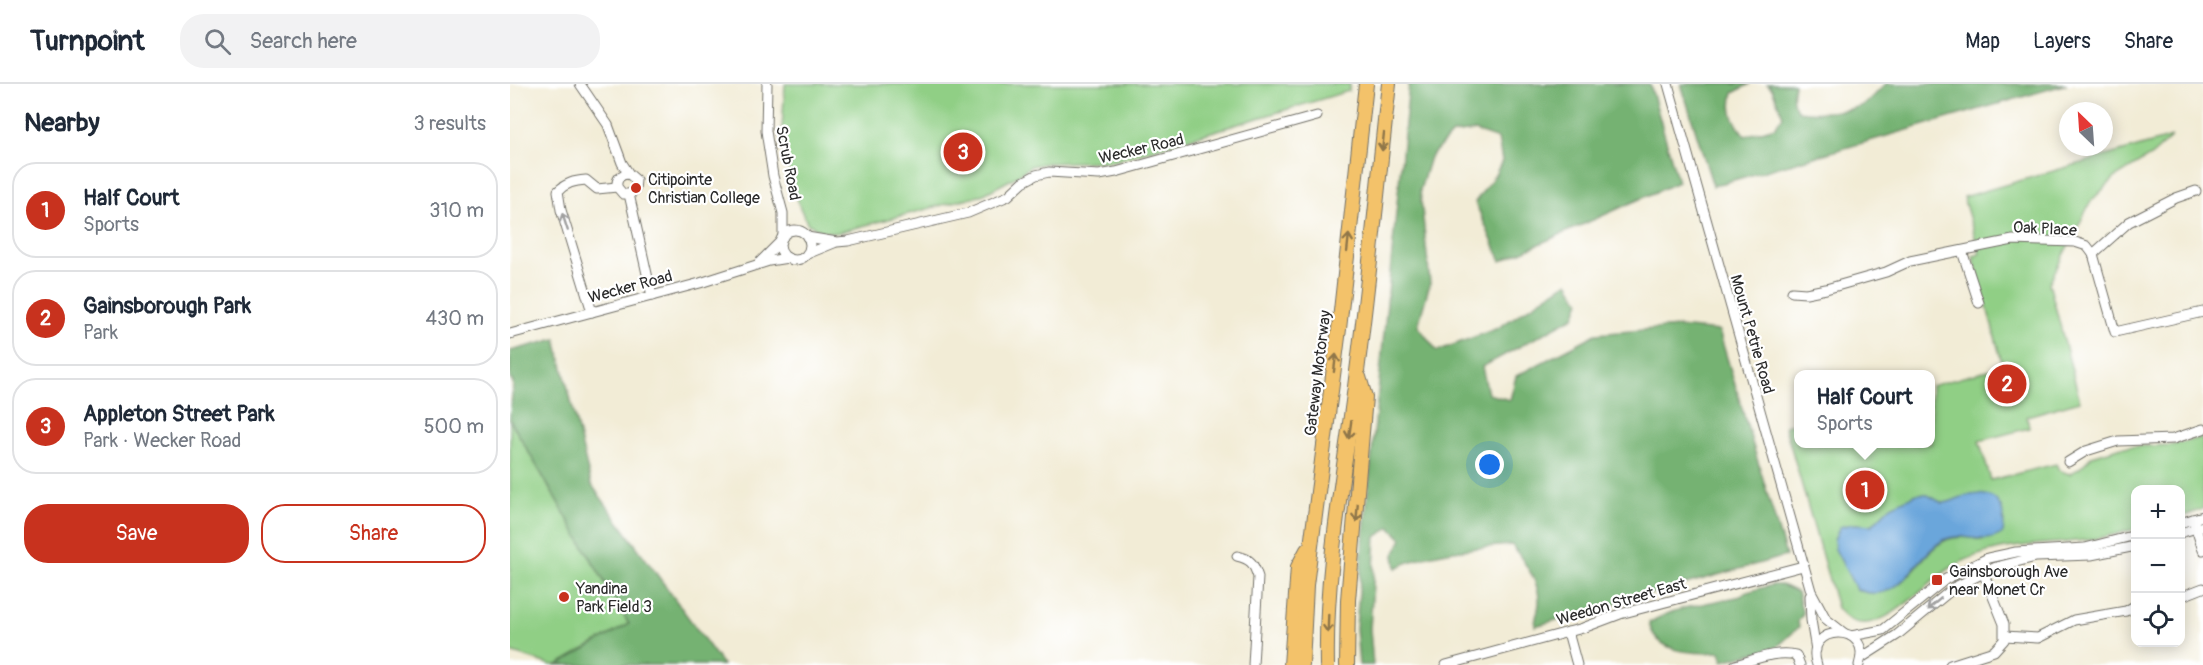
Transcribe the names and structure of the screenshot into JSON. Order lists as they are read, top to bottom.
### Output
{
  "streets": {
    "highway": ["Gateway Motorway"],
    "street": [
      "Wecker Road",
      "Scrub Road",
      "Oak Place",
      "Mount Petrie Road",
      "Weedon Street East"
    ]
  },
  "crossings": [
    ["Wecker Road", "Scrub Road"],
    ["Mount Petrie Road", "Weedon Street East"]
  ],
  "places": {
    "other": ["Citipointe Christian College", "Yandina Park Field 3"],
    "transit": ["Gainsborough Ave near Monet Cr"]
  },
  "north": "top left",
  "page": {
    "header": "Turnpoint",
    "search": "Search here",
    "nav": ["Map", "Layers", "Share"],
    "heading": ["Nearby", "3 results"],
    "pins": ["3", "2", "1"],
    "list": [
      {
        "mark": "1",
        "name": "Half Court",
        "note": "Sports",
        "value": "310 m"
      },
      {
        "mark": "2",
        "name": "Gainsborough Park",
        "note": "Park",
        "value": "430 m"
      },
      {
        "mark": "3",
        "name": "Appleton Street Park",
        "note": "Park · Wecker Road",
        "value": "500 m"
      }
    ],
    "popup": ["Half Court", "Sports"],
    "map_buttons": ["+", "−"],
    "buttons": ["Save", "Share"]
  }
}
